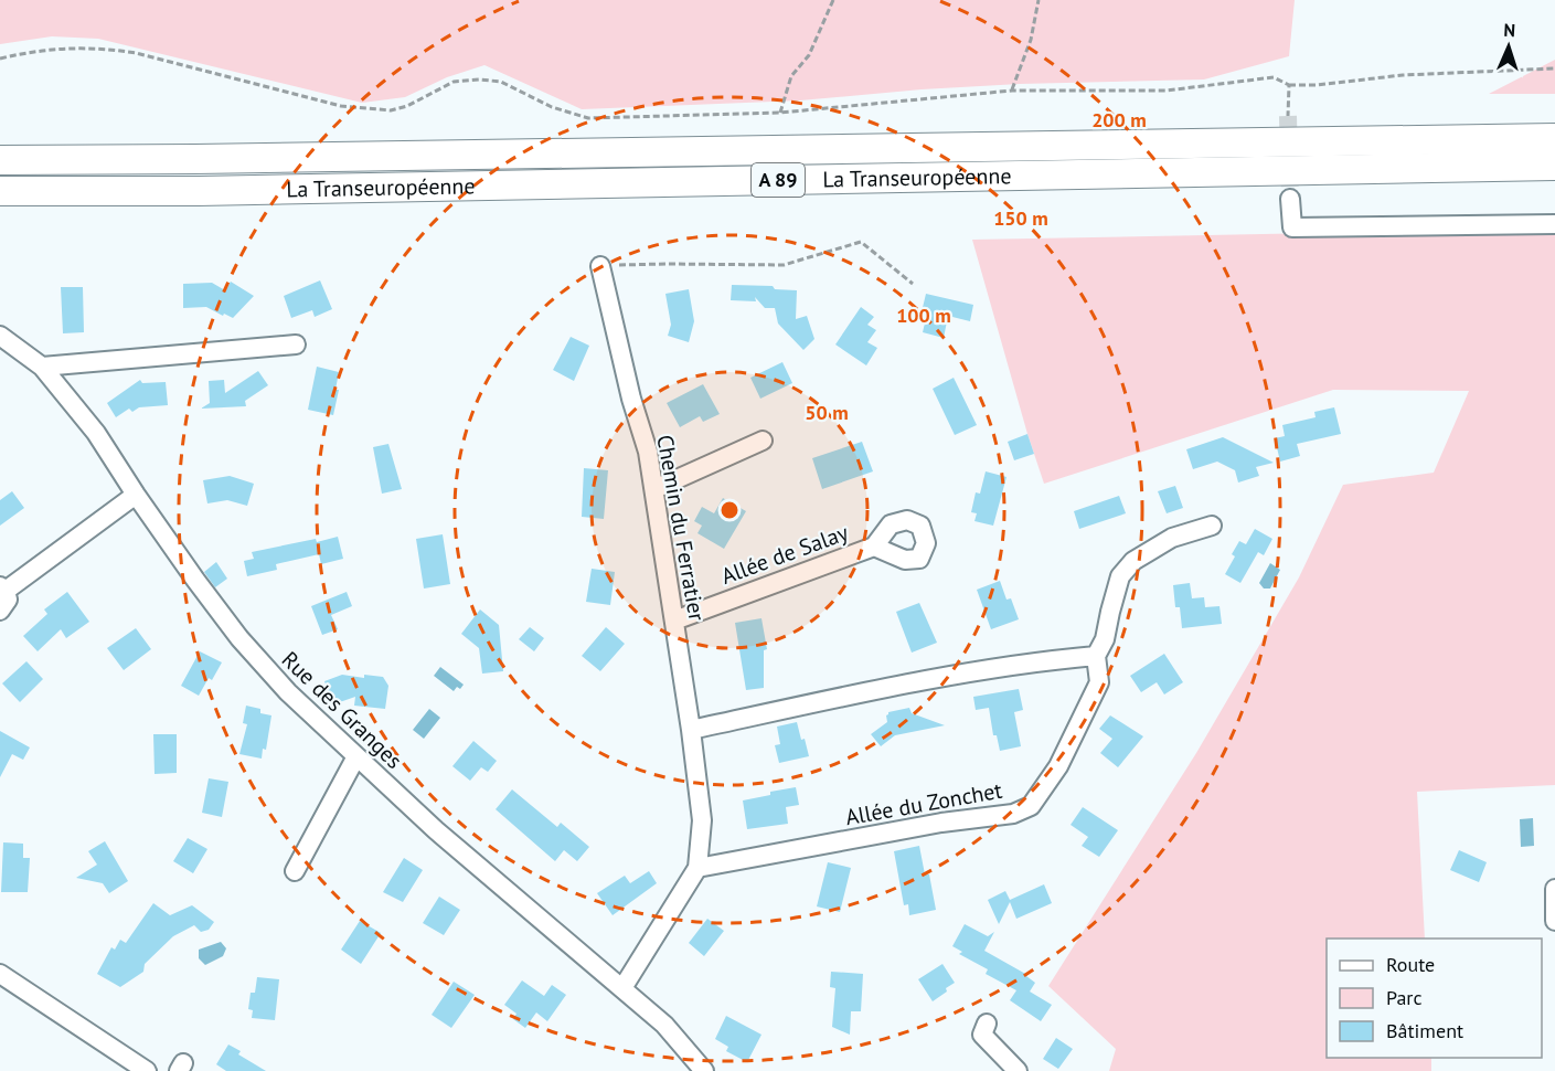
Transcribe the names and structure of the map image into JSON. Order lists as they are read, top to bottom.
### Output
{
  "streets": {
    "highway": ["La Transeuropéenne", "A 89"],
    "street": [
      "Chemin du Ferratier",
      "Allée de Salay",
      "Rue des Granges",
      "Allée du Zonchet"
    ]
  },
  "crossings": [
    ["Chemin du Ferratier", "Allée de Salay"],
    ["Chemin du Ferratier", "Rue des Granges"],
    ["Chemin du Ferratier", "Allée du Zonchet"]
  ],
  "legend": ["Route", "Parc", "Bâtiment"],
  "north": "top",
  "rings": [
    "200 m",
    "150 m",
    "100 m",
    "50 m"
  ]
}
